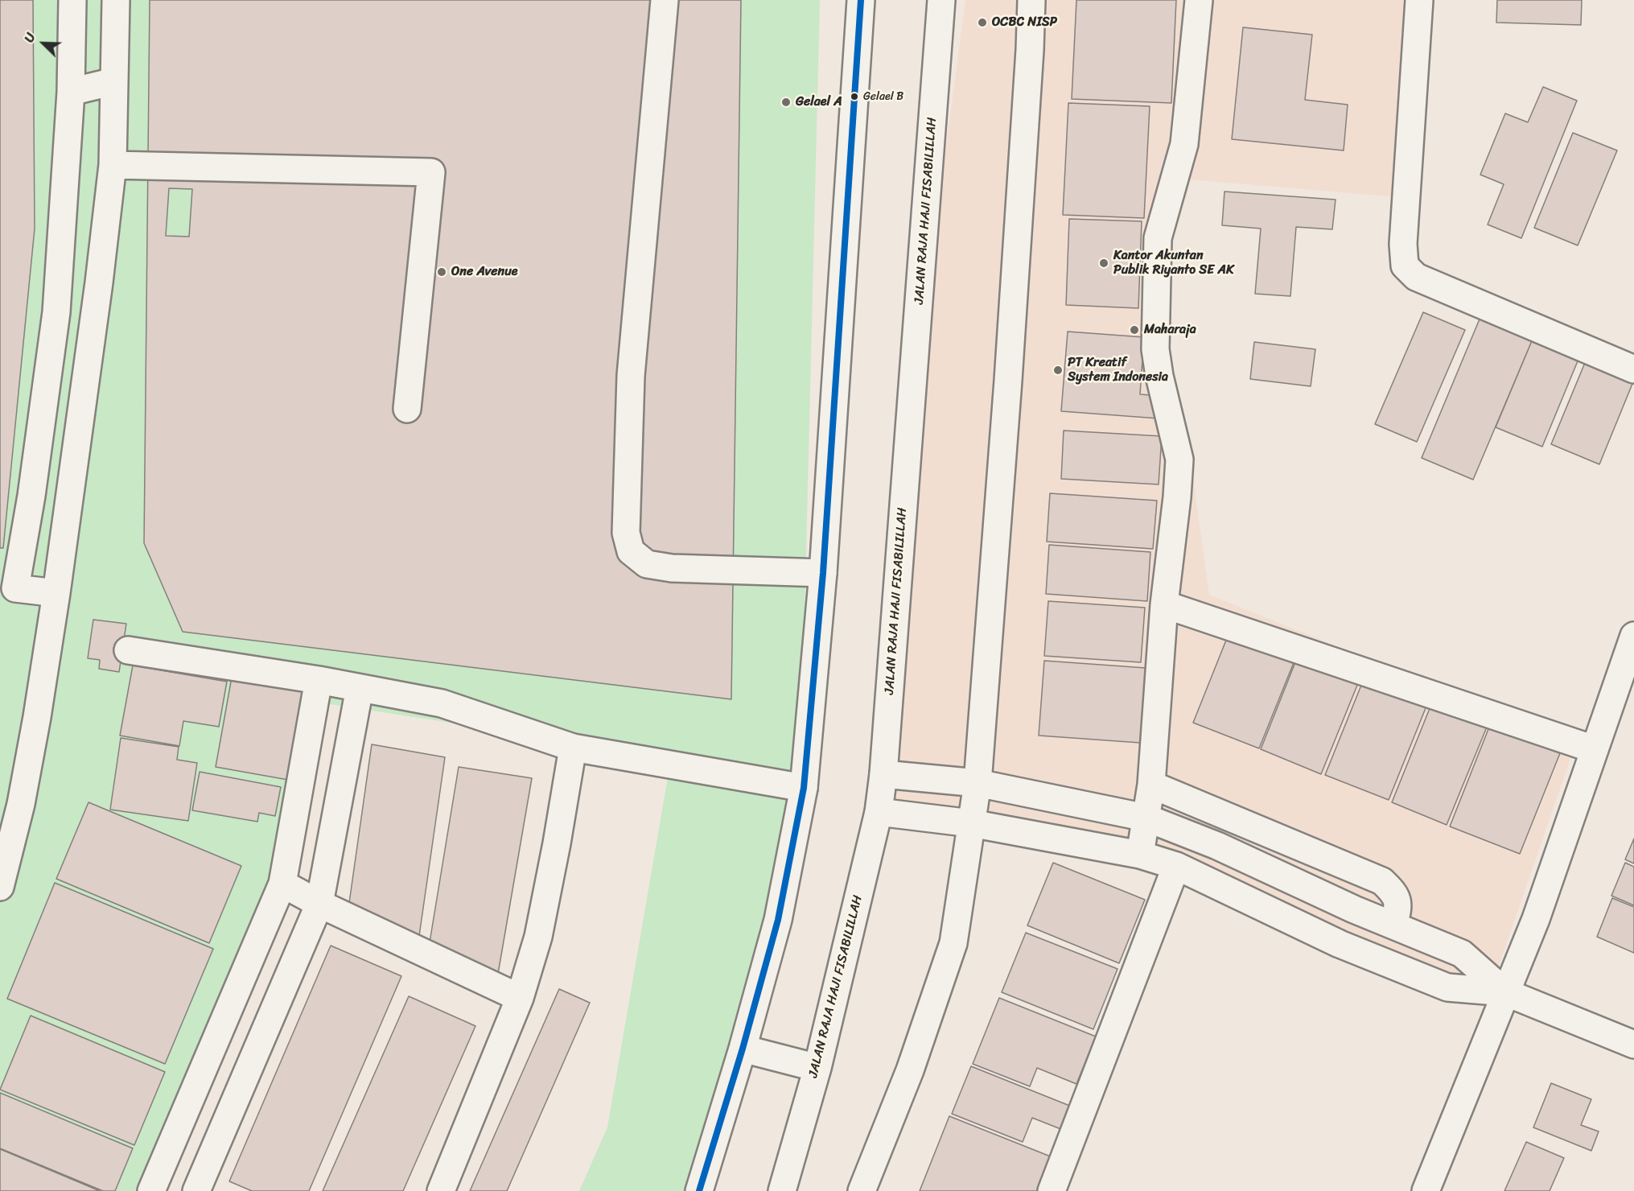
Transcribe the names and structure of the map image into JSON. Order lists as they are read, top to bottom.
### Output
{
  "streets": {
    "street": ["JALAN RAJA HAJI FISABILILLAH"]
  },
  "places": [
    "OCBC NISP",
    "Gelael B",
    "Gelael A",
    "Kantor Akuntan Publik Riyanto SE AK",
    "One Avenue",
    "Maharaja",
    "PT Kreatif System Indonesia"
  ],
  "north": "top left"
}
